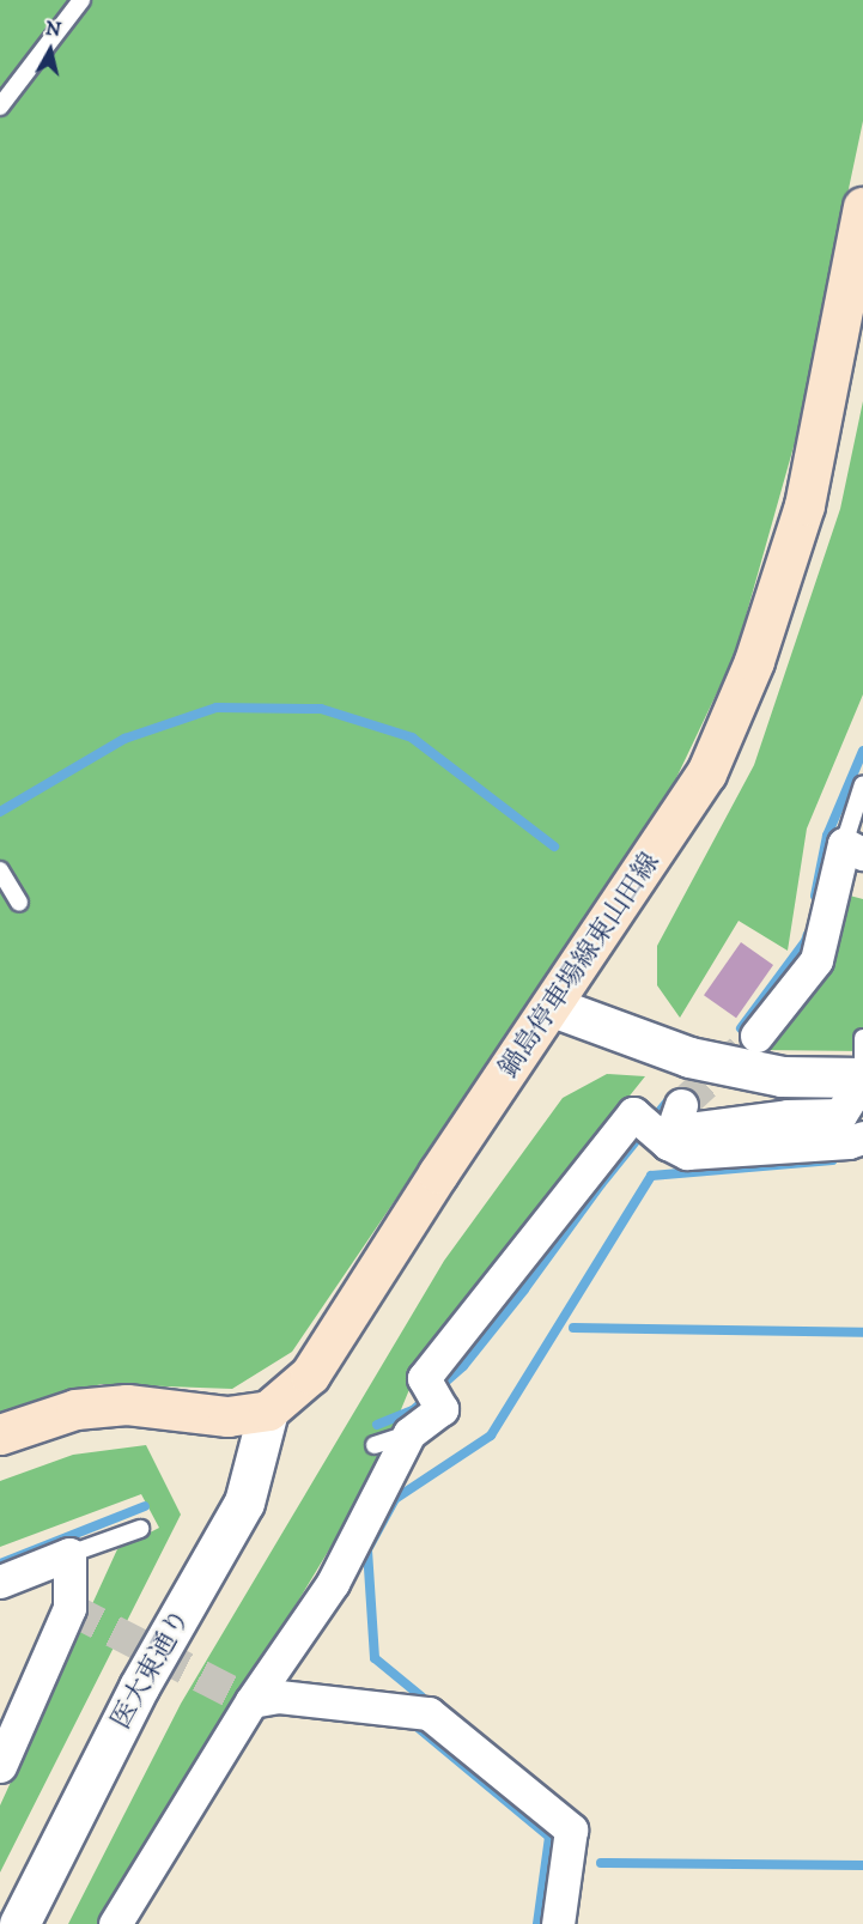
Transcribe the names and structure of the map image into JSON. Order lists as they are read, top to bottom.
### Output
{
  "streets": {
    "main road": ["鍋島停車場線東山田線"],
    "street": ["医大東通り"]
  },
  "crossings": [
    ["鍋島停車場線東山田線", "医大東通り"]
  ],
  "north": "top"
}
